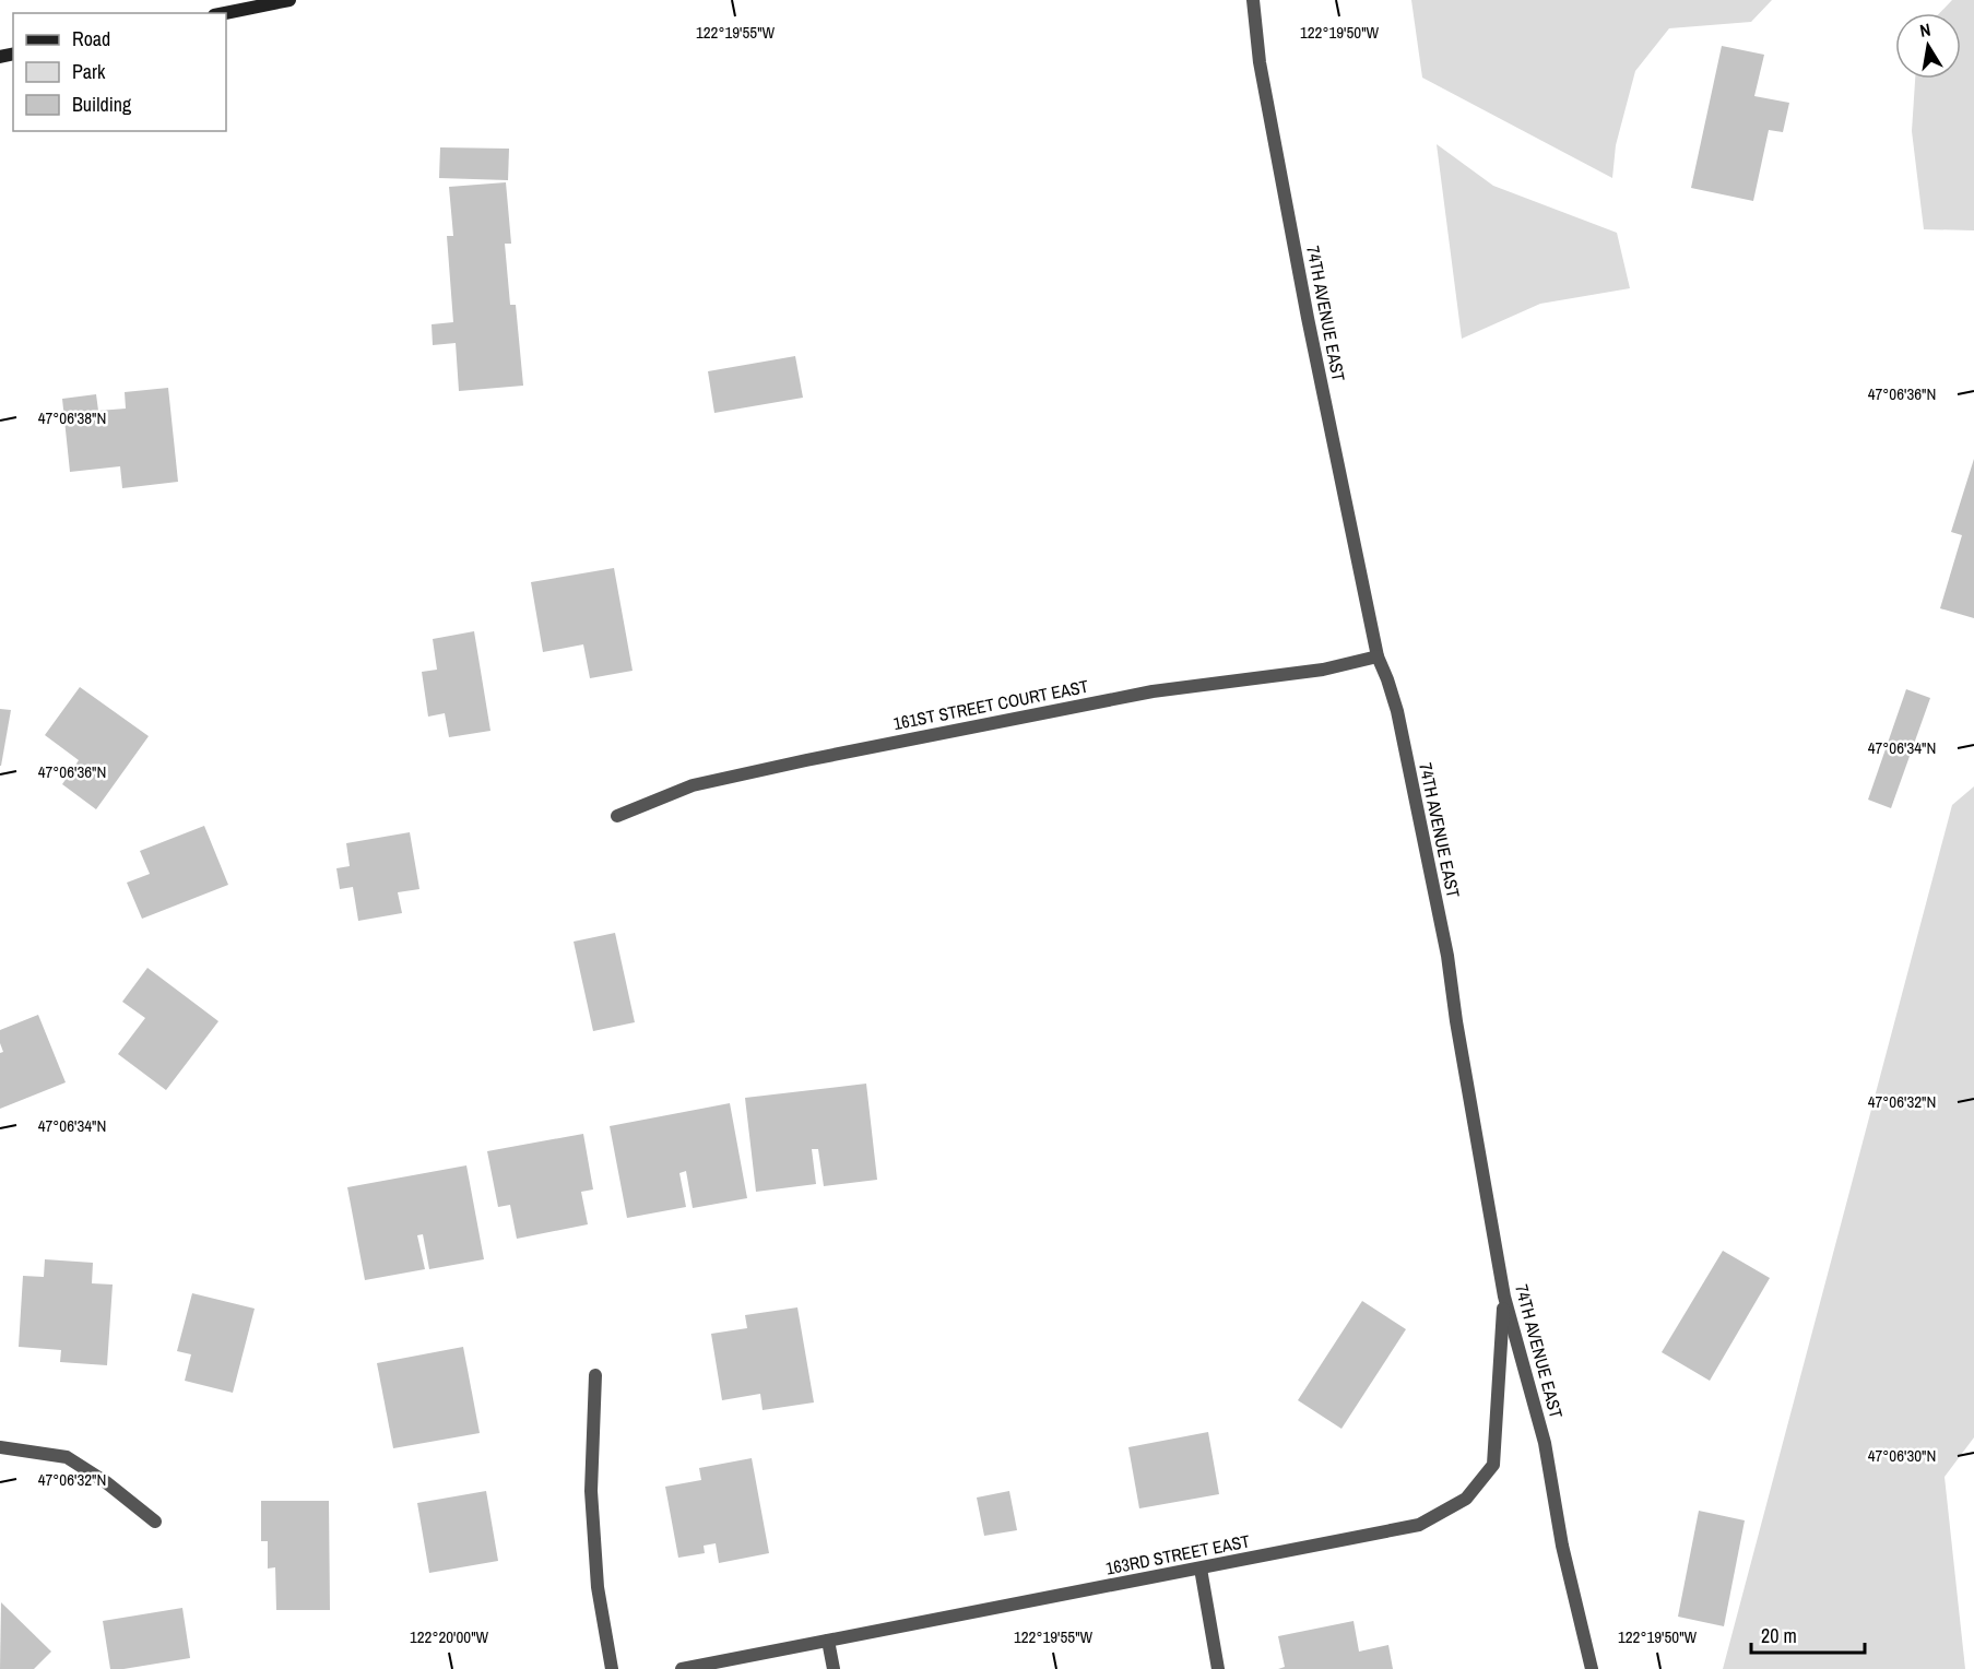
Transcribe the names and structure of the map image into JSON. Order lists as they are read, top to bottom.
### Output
{
  "streets": {
    "street": ["74TH AVENUE EAST", "161ST STREET COURT EAST", "163RD STREET EAST"]
  },
  "crossings": [
    ["74TH AVENUE EAST", "161ST STREET COURT EAST"],
    ["74TH AVENUE EAST", "163RD STREET EAST"]
  ],
  "legend": ["Road", "Park", "Building"],
  "scale_bar": "20 m",
  "north": "top",
  "coordinates": [
    "122°19'55\"W",
    "122°19'50\"W",
    "47°06'36\"N",
    "47°06'38\"N",
    "47°06'34\"N",
    "47°06'32\"N",
    "47°06'30\"N",
    "122°20'00\"W"
  ]
}
